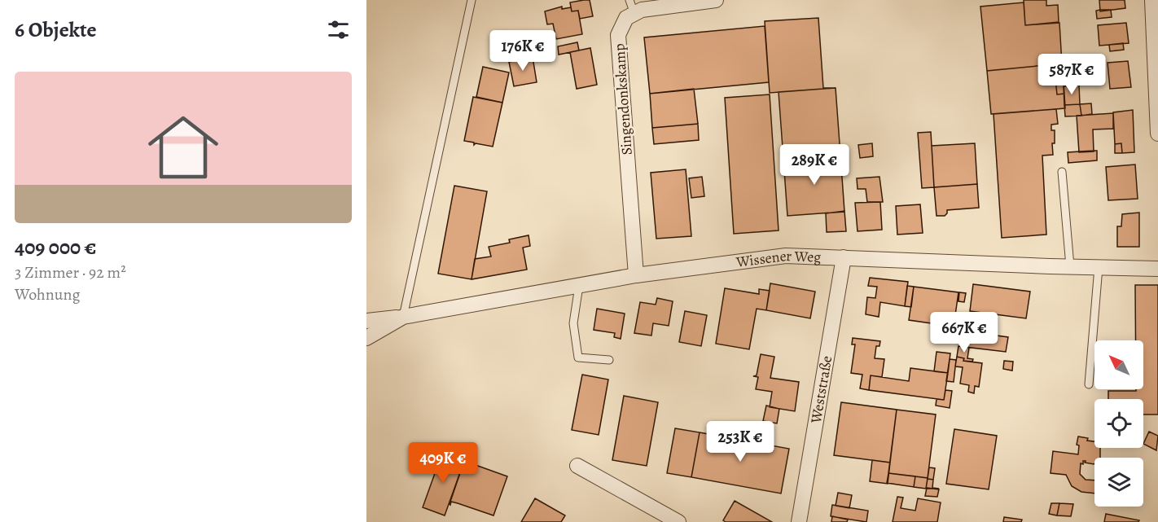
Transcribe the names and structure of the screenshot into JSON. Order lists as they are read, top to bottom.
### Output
{
  "streets": {
    "street": ["Singendonkskamp", "Wissener Weg", "Weststraße"]
  },
  "crossings": [
    ["Singendonkskamp", "Wissener Weg"],
    ["Wissener Weg", "Weststraße"]
  ],
  "north": "top left",
  "page": {
    "heading": "6 Objekte",
    "price": [
      "176K €",
      "587K €",
      "289K €",
      "667K €",
      "253K €",
      "409K €"
    ],
    "list": [
      {
        "name": "409 000 €",
        "note": "3 Zimmer · 92 m² · Wohnung"
      }
    ]
  }
}
